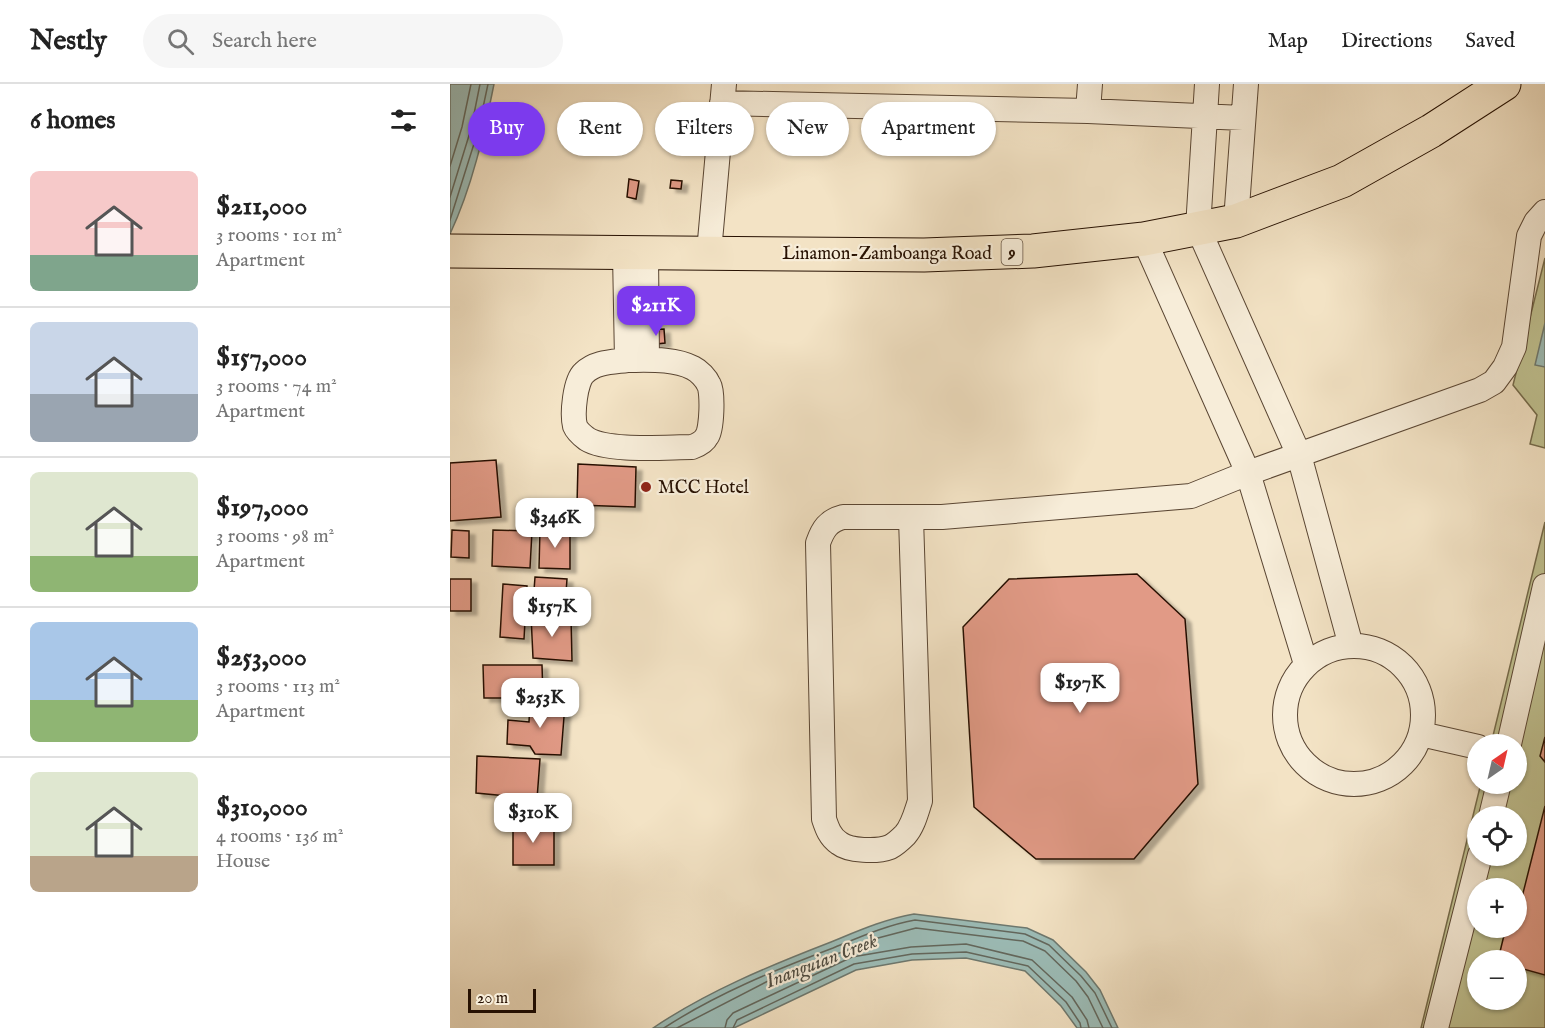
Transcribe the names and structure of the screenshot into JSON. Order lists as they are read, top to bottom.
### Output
{
  "streets": {
    "highway": ["9", "Linamon-Zamboanga Road"]
  },
  "water": ["Inanguian Creek"],
  "places": ["MCC Hotel"],
  "scale_bar": "20 m",
  "north": "top right",
  "page": {
    "header": "Nestly",
    "search": "Search here",
    "nav": ["Map", "Directions", "Saved"],
    "heading": "6 homes",
    "chip": [
      "Buy",
      "Rent",
      "Filters",
      "New",
      "Apartment"
    ],
    "list": [
      {
        "name": "$211,000",
        "note": "3 rooms · 101 m² · Apartment"
      },
      {
        "name": "$157,000",
        "note": "3 rooms · 74 m² · Apartment"
      },
      {
        "name": "$197,000",
        "note": "3 rooms · 98 m² · Apartment"
      },
      {
        "name": "$253,000",
        "note": "3 rooms · 113 m² · Apartment"
      },
      {
        "name": "$310,000",
        "note": "4 rooms · 136 m² · House"
      }
    ],
    "price": [
      "$211K",
      "$346K",
      "$157K",
      "$197K",
      "$253K",
      "$310K"
    ],
    "map_buttons": ["+", "−"],
    "scale": "20 m"
  }
}
